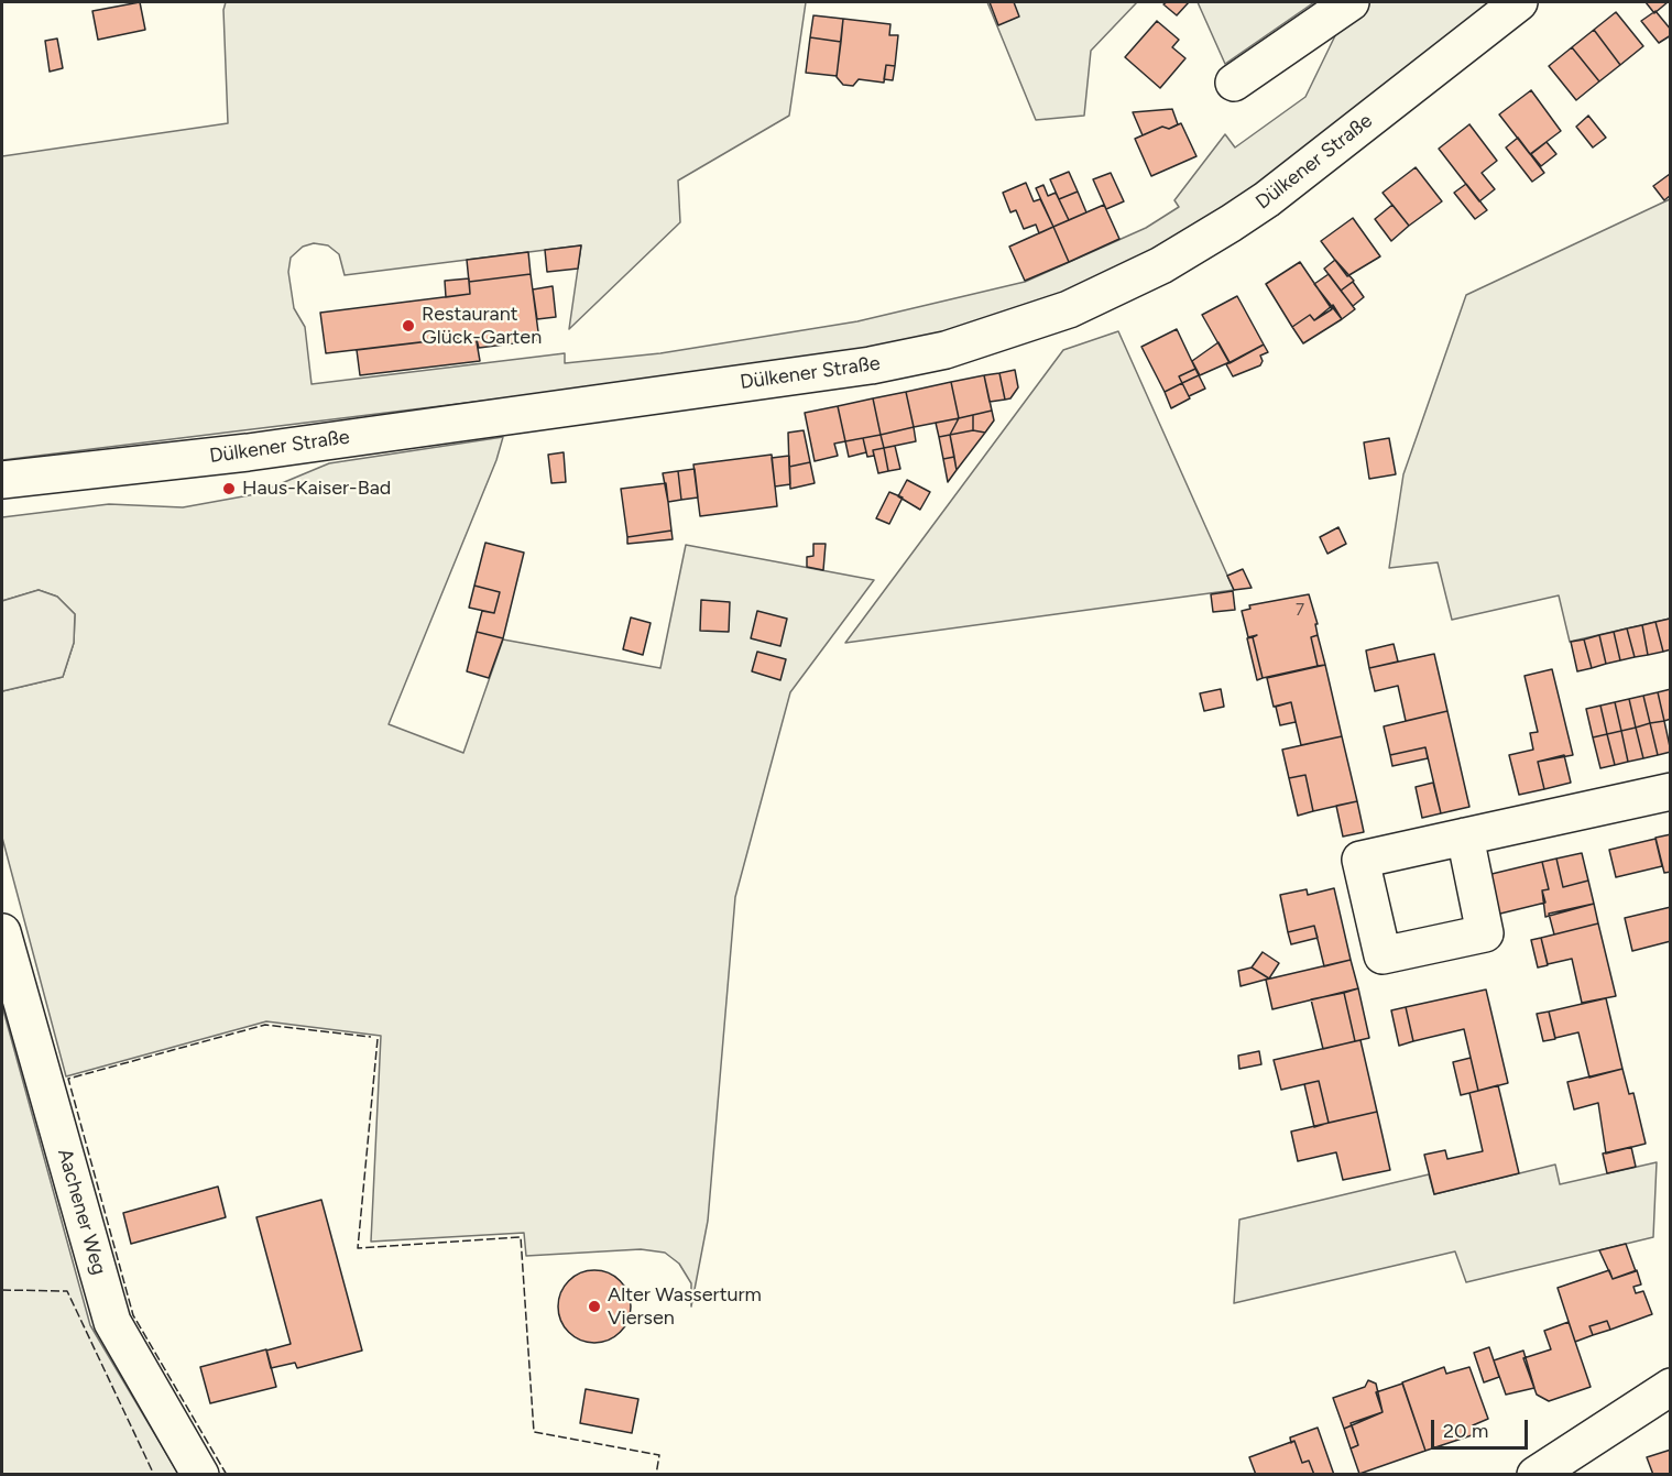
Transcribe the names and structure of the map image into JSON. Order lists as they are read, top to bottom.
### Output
{
  "streets": {
    "main road": ["Dülkener Straße", "Aachener Weg"]
  },
  "places": ["Restaurant Glück-Garten", "Haus-Kaiser-Bad", "Alter Wasserturm Viersen"],
  "house_numbers": ["7"],
  "scale_bar": "20 m"
}
